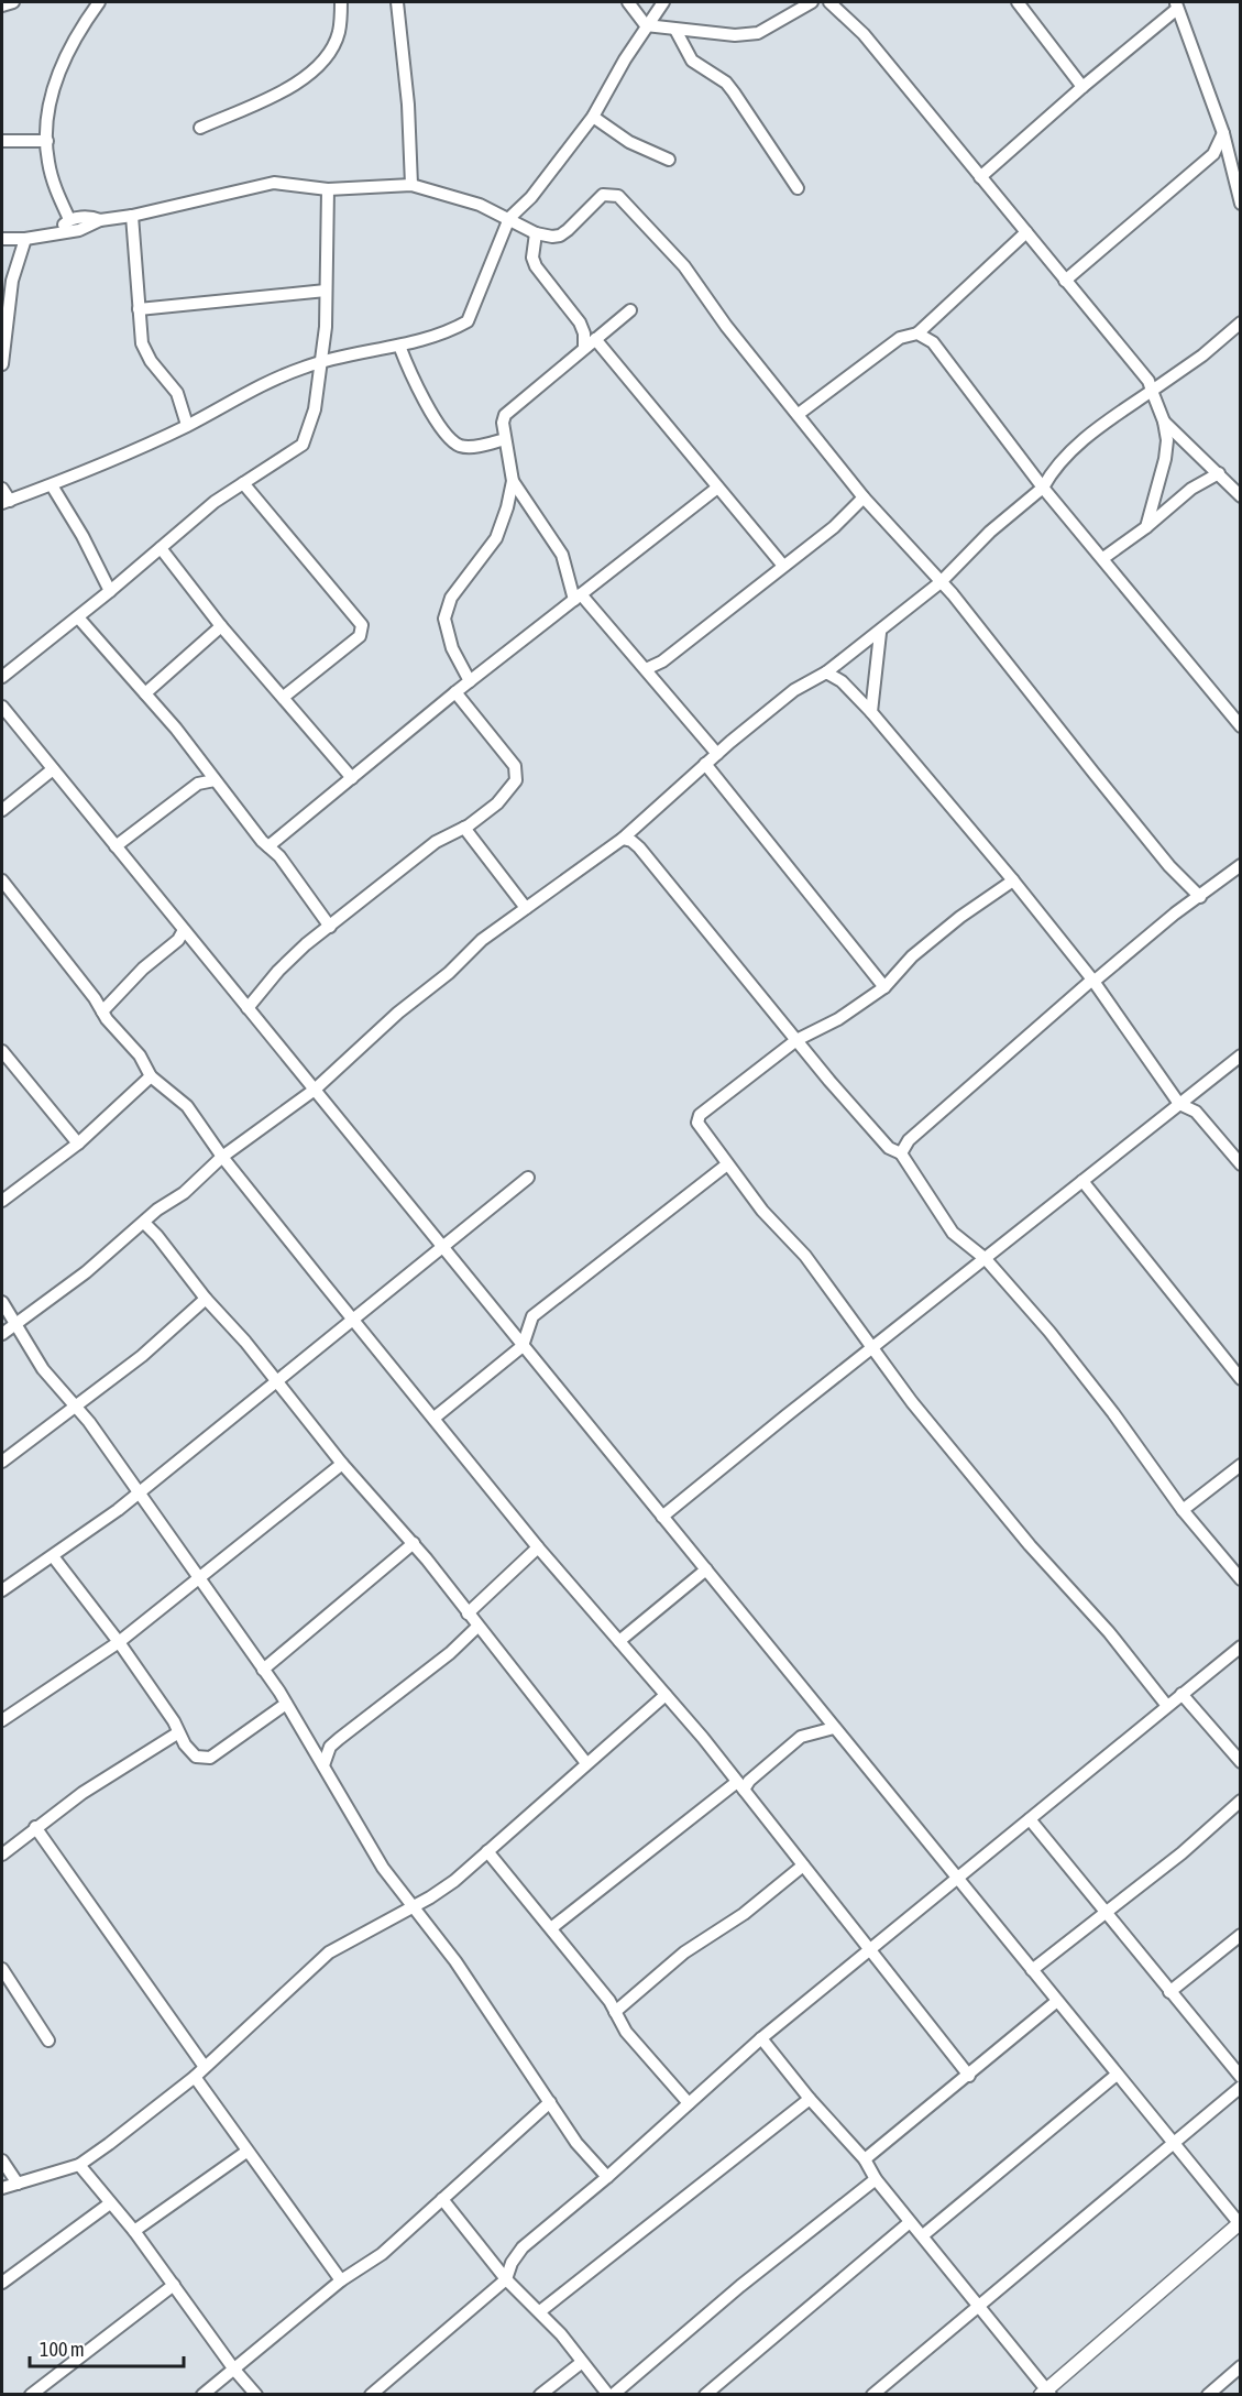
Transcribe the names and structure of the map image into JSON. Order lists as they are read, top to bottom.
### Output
{
  "scale_bar": "100 m"
}
